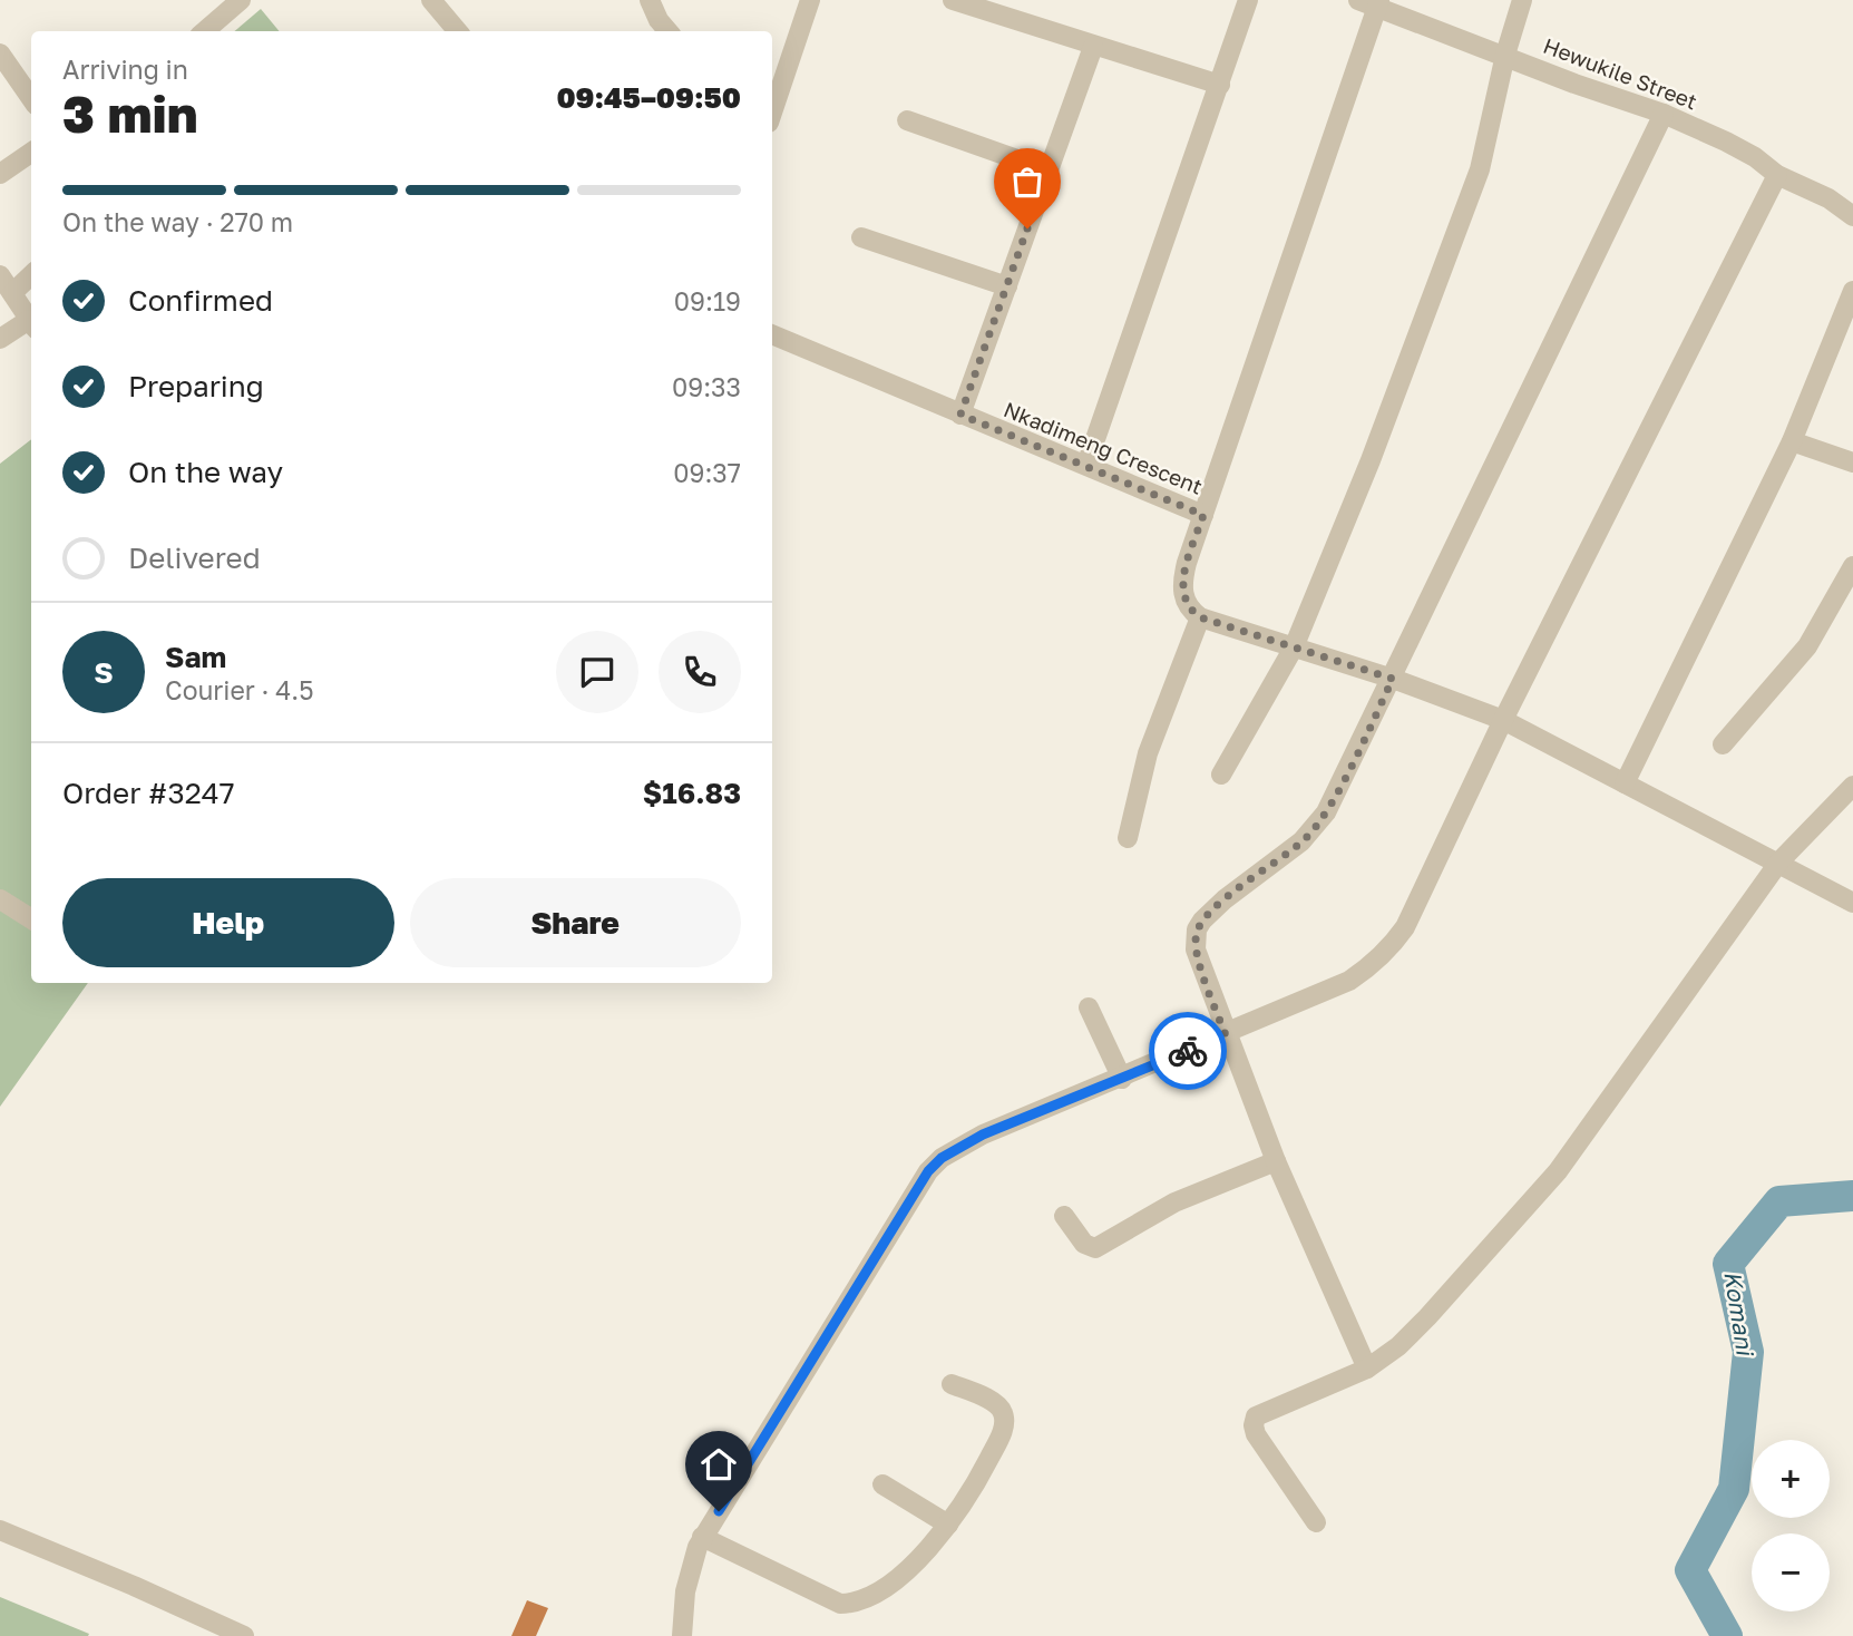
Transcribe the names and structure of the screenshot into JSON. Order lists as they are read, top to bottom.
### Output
{
  "streets": {
    "street": ["Hewukile Street", "Nkadimeng Crescent"]
  },
  "water": ["Komani"],
  "page": {
    "heading": ["3 min", "Arriving in", "09:45–09:50"],
    "panel": [
      "Sam",
      "Courier · 4.5",
      "Order #3247",
      "$16.83"
    ],
    "bar": "On the way · 270 m",
    "list": [
      ["Confirmed", "09:19"],
      ["Preparing", "09:33"],
      ["On the way", "09:37"],
      "Delivered"
    ],
    "round": "S",
    "buttons": ["Help", "Share"],
    "map_buttons": ["+", "−"]
  }
}
